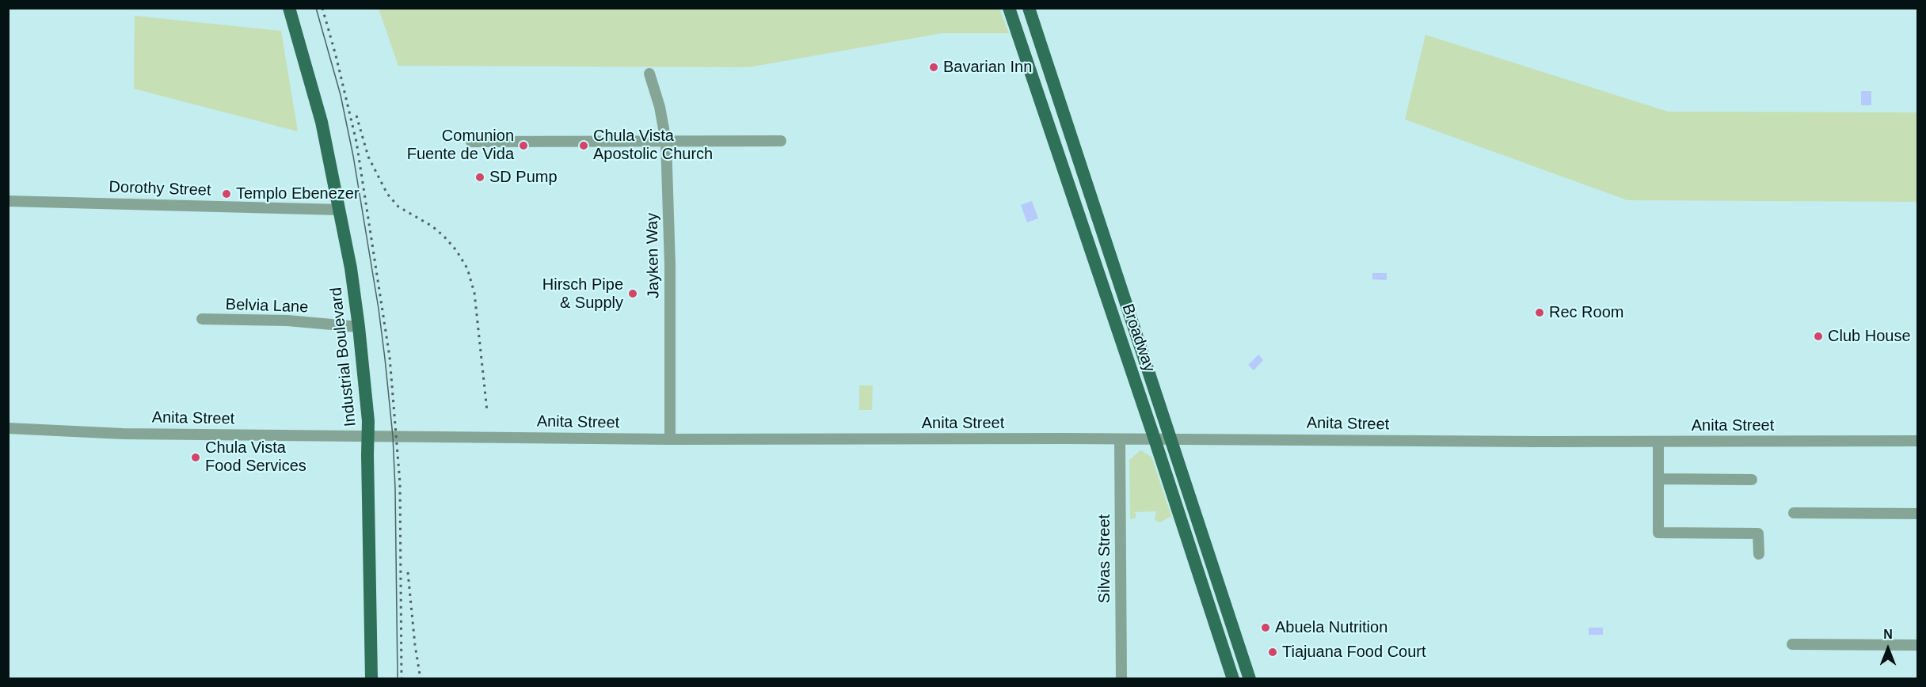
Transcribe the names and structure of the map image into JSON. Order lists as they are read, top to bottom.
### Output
{
  "streets": {
    "main road": ["Broadway", "Industrial Boulevard"],
    "street": [
      "Dorothy Street",
      "Jayken Way",
      "Belvia Lane",
      "Anita Street",
      "Silvas Street"
    ]
  },
  "crossings": [
    ["Dorothy Street", "Industrial Boulevard"],
    ["Jayken Way", "Anita Street"],
    ["Belvia Lane", "Industrial Boulevard"],
    ["Broadway", "Anita Street"],
    ["Industrial Boulevard", "Anita Street"],
    ["Anita Street", "Silvas Street"]
  ],
  "places": [
    "Bavarian Inn",
    "Comunion Fuente de Vida",
    "Chula Vista Apostolic Church",
    "SD Pump",
    "Templo Ebenezer",
    "Hirsch Pipe & Supply",
    "Rec Room",
    "Club House",
    "Chula Vista Food Services",
    "Abuela Nutrition",
    "Tiajuana Food Court"
  ],
  "north": "top"
}
